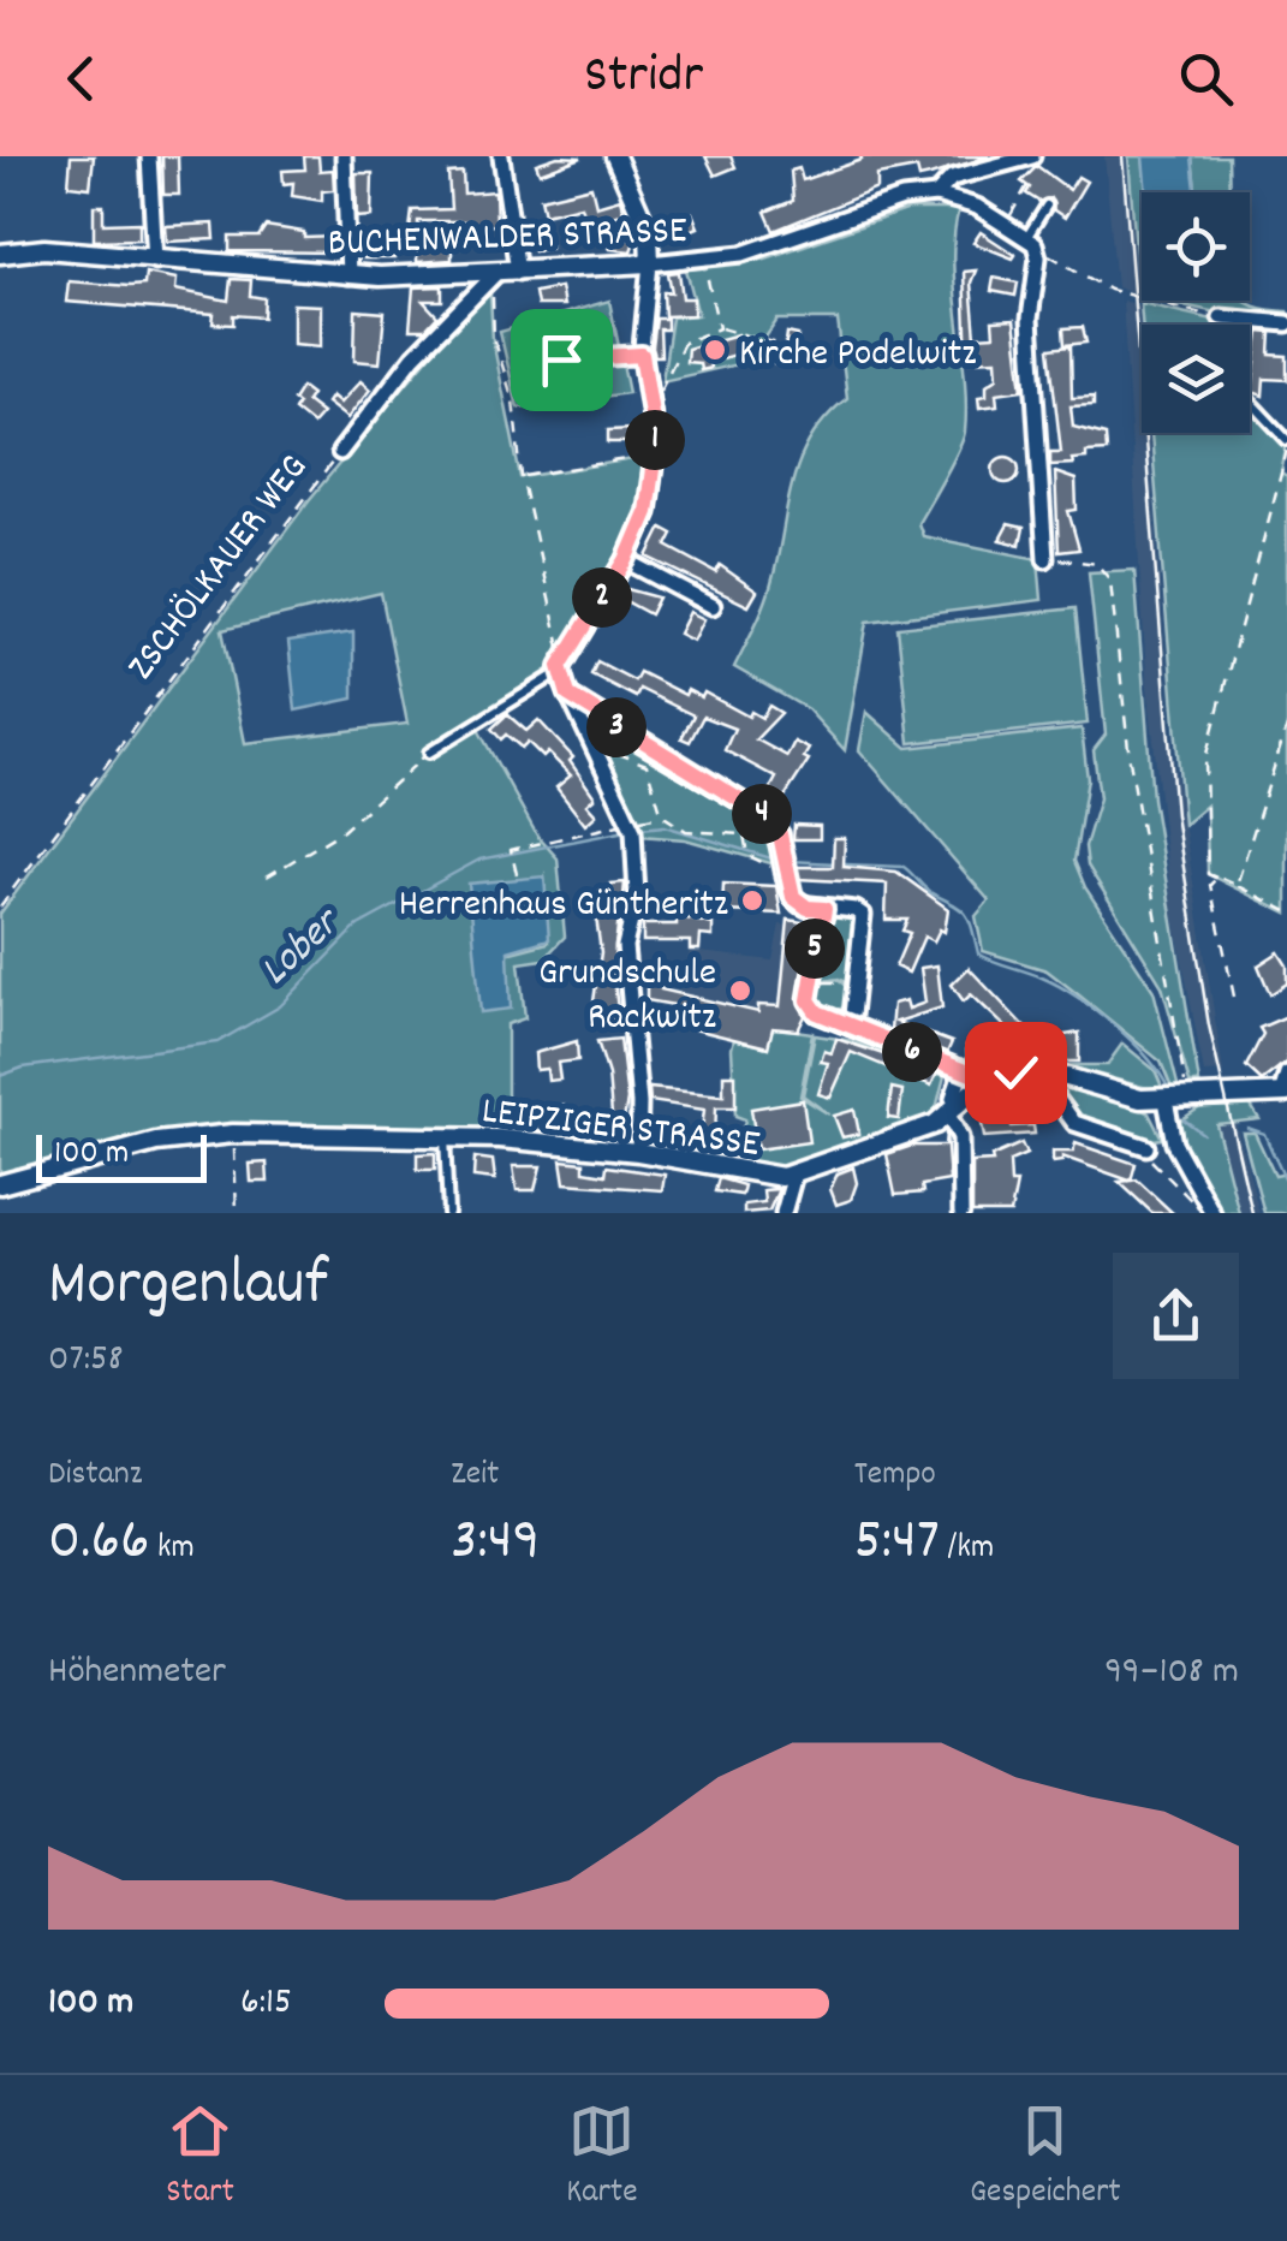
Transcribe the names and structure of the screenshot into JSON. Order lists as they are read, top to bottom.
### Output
{
  "streets": {
    "street": ["BUCHENWALDER STRASSE", "ZSCHÖLKAUER WEG", "LEIPZIGER STRASSE"]
  },
  "crossings": [
    ["BUCHENWALDER STRASSE", "ZSCHÖLKAUER WEG"]
  ],
  "water": ["Lober"],
  "places": ["Kirche Podelwitz", "Herrenhaus Güntheritz", "Grundschule Rackwitz"],
  "scale_bar": "100 m",
  "page": {
    "header": "Stridr",
    "pins": [
      "1",
      "2",
      "3",
      "4",
      "5",
      "6"
    ],
    "scale": "100 m",
    "heading": ["Morgenlauf", "07:58"],
    "stats": [
      ["Distanz", "0.66 km"],
      ["Zeit", "3:49"],
      ["Tempo", "5:47 /km"]
    ],
    "chart": ["Höhenmeter", "99–108 m"],
    "list": [
      {
        "name": "100 m",
        "note": "6:15"
      }
    ],
    "tabs": ["Start", "Karte", "Gespeichert"]
  }
}
